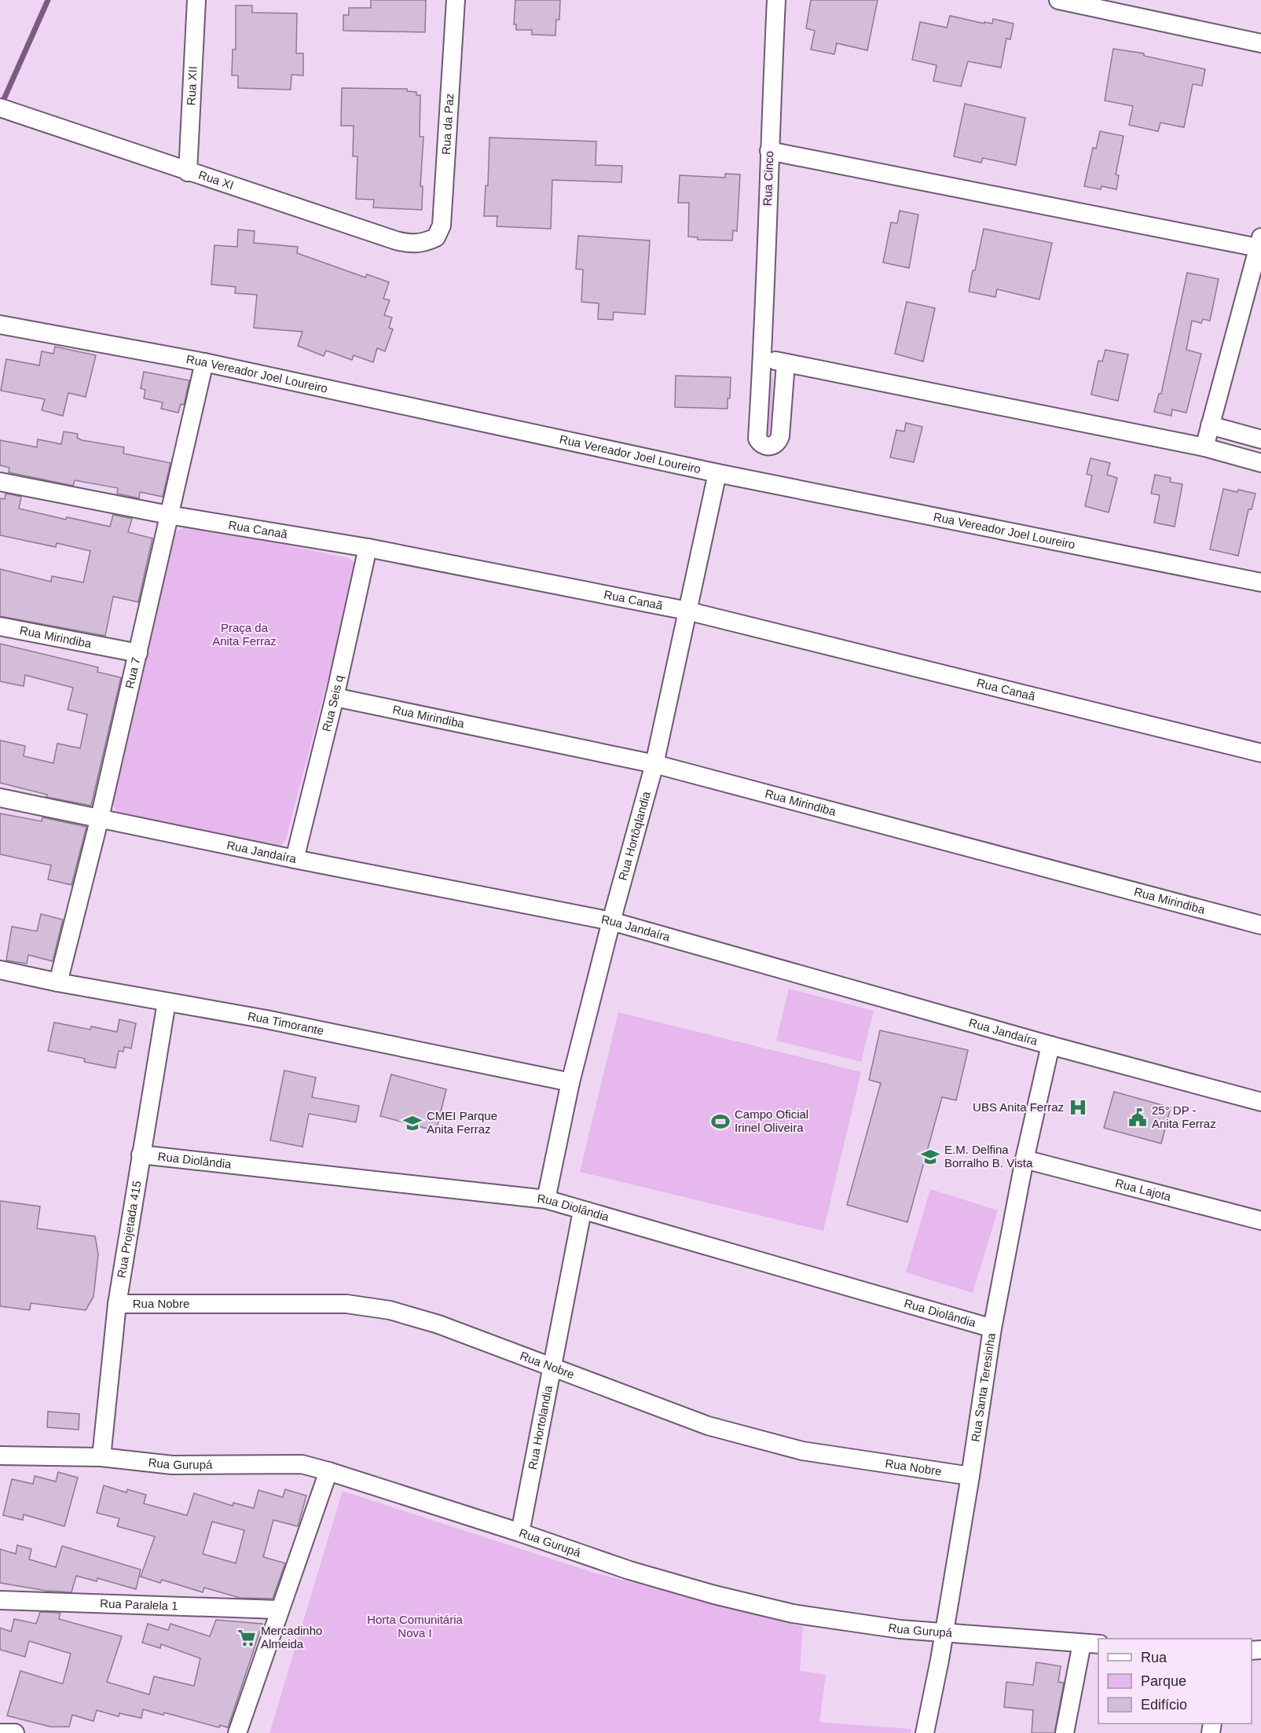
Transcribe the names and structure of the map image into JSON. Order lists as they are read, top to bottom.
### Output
{
  "streets": {
    "street": [
      "Rua XII",
      "Rua da Paz",
      "Rua Cinco",
      "Rua XI",
      "Rua Vereador Joel Loureiro",
      "Rua Canaã",
      "Rua Mirindiba",
      "Rua 7",
      "Rua Seis q",
      "Rua Hortôqlandia",
      "Rua Jandaíra",
      "Rua Timorante",
      "Rua Diolândia",
      "Rua Lajota",
      "Rua Projetada 415",
      "Rua Nobre",
      "Rua Santa Teresinha",
      "Rua Hortolandia",
      "Rua Gurupá",
      "Rua Paralela 1"
    ]
  },
  "crossings": [
    ["Rua XII", "Rua XI"],
    ["Rua da Paz", "Rua XI"],
    ["Rua Vereador Joel Loureiro", "Rua 7"],
    ["Rua Vereador Joel Loureiro", "Rua Hortôqlandia"],
    ["Rua Canaã", "Rua 7"],
    ["Rua Canaã", "Rua Seis q"],
    ["Rua Canaã", "Rua Hortôqlandia"],
    ["Rua Mirindiba", "Rua 7"],
    ["Rua Mirindiba", "Rua Seis q"],
    ["Rua Mirindiba", "Rua Hortôqlandia"],
    ["Rua 7", "Rua Jandaíra"],
    ["Rua 7", "Rua Timorante"],
    ["Rua Seis q", "Rua Jandaíra"],
    ["Rua Hortôqlandia", "Rua Jandaíra"],
    ["Rua Hortôqlandia", "Rua Timorante"],
    ["Rua Hortôqlandia", "Rua Diolândia"],
    ["Rua Jandaíra", "Rua Santa Teresinha"],
    ["Rua Timorante", "Rua Projetada 415"],
    ["Rua Diolândia", "Rua Projetada 415"],
    ["Rua Diolândia", "Rua Santa Teresinha"],
    ["Rua Diolândia", "Rua Hortolandia"],
    ["Rua Lajota", "Rua Santa Teresinha"],
    ["Rua Projetada 415", "Rua Nobre"],
    ["Rua Projetada 415", "Rua Gurupá"],
    ["Rua Nobre", "Rua Santa Teresinha"],
    ["Rua Nobre", "Rua Hortolandia"],
    ["Rua Santa Teresinha", "Rua Gurupá"],
    ["Rua Hortolandia", "Rua Gurupá"]
  ],
  "parks": ["Praça da Anita Ferraz", "Horta Comunitária Nova I"],
  "places": {
    "hospital": ["UBS Anita Ferraz"],
    "public building": ["25° DP - Anita Ferraz"],
    "sports": ["Campo Oficial Irinel Oliveira"],
    "school or university": ["CMEI Parque Anita Ferraz", "E.M. Delfina Borralho B. Vista"],
    "supermarket": ["Mercadinho Almeida"]
  },
  "legend": ["Rua", "Parque", "Edifício"]
}
